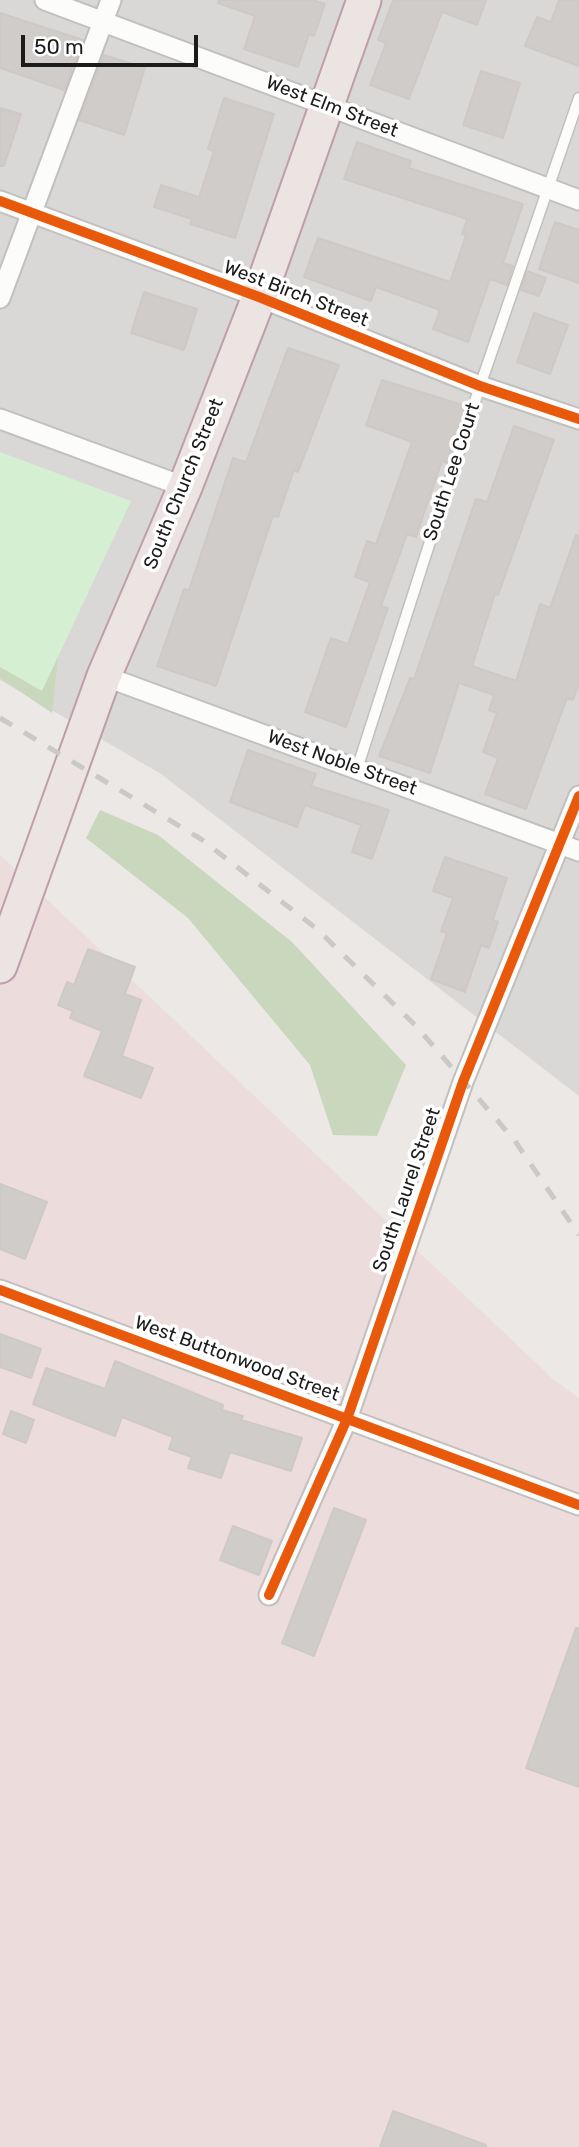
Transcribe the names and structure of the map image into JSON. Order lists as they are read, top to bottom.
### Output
{
  "streets": {
    "highway": ["South Church Street"],
    "street": [
      "West Elm Street",
      "West Birch Street",
      "West Noble Street",
      "South Laurel Street",
      "West Buttonwood Street"
    ],
    "lane": ["South Lee Court"]
  },
  "crossings": [
    ["West Elm Street", "South Lee Court"],
    ["West Elm Street", "South Church Street"],
    ["West Birch Street", "South Lee Court"],
    ["West Birch Street", "South Church Street"],
    ["South Lee Court", "West Noble Street"],
    ["South Church Street", "West Noble Street"],
    ["West Noble Street", "South Laurel Street"],
    ["South Laurel Street", "West Buttonwood Street"]
  ],
  "scale_bar": "50 m"
}
